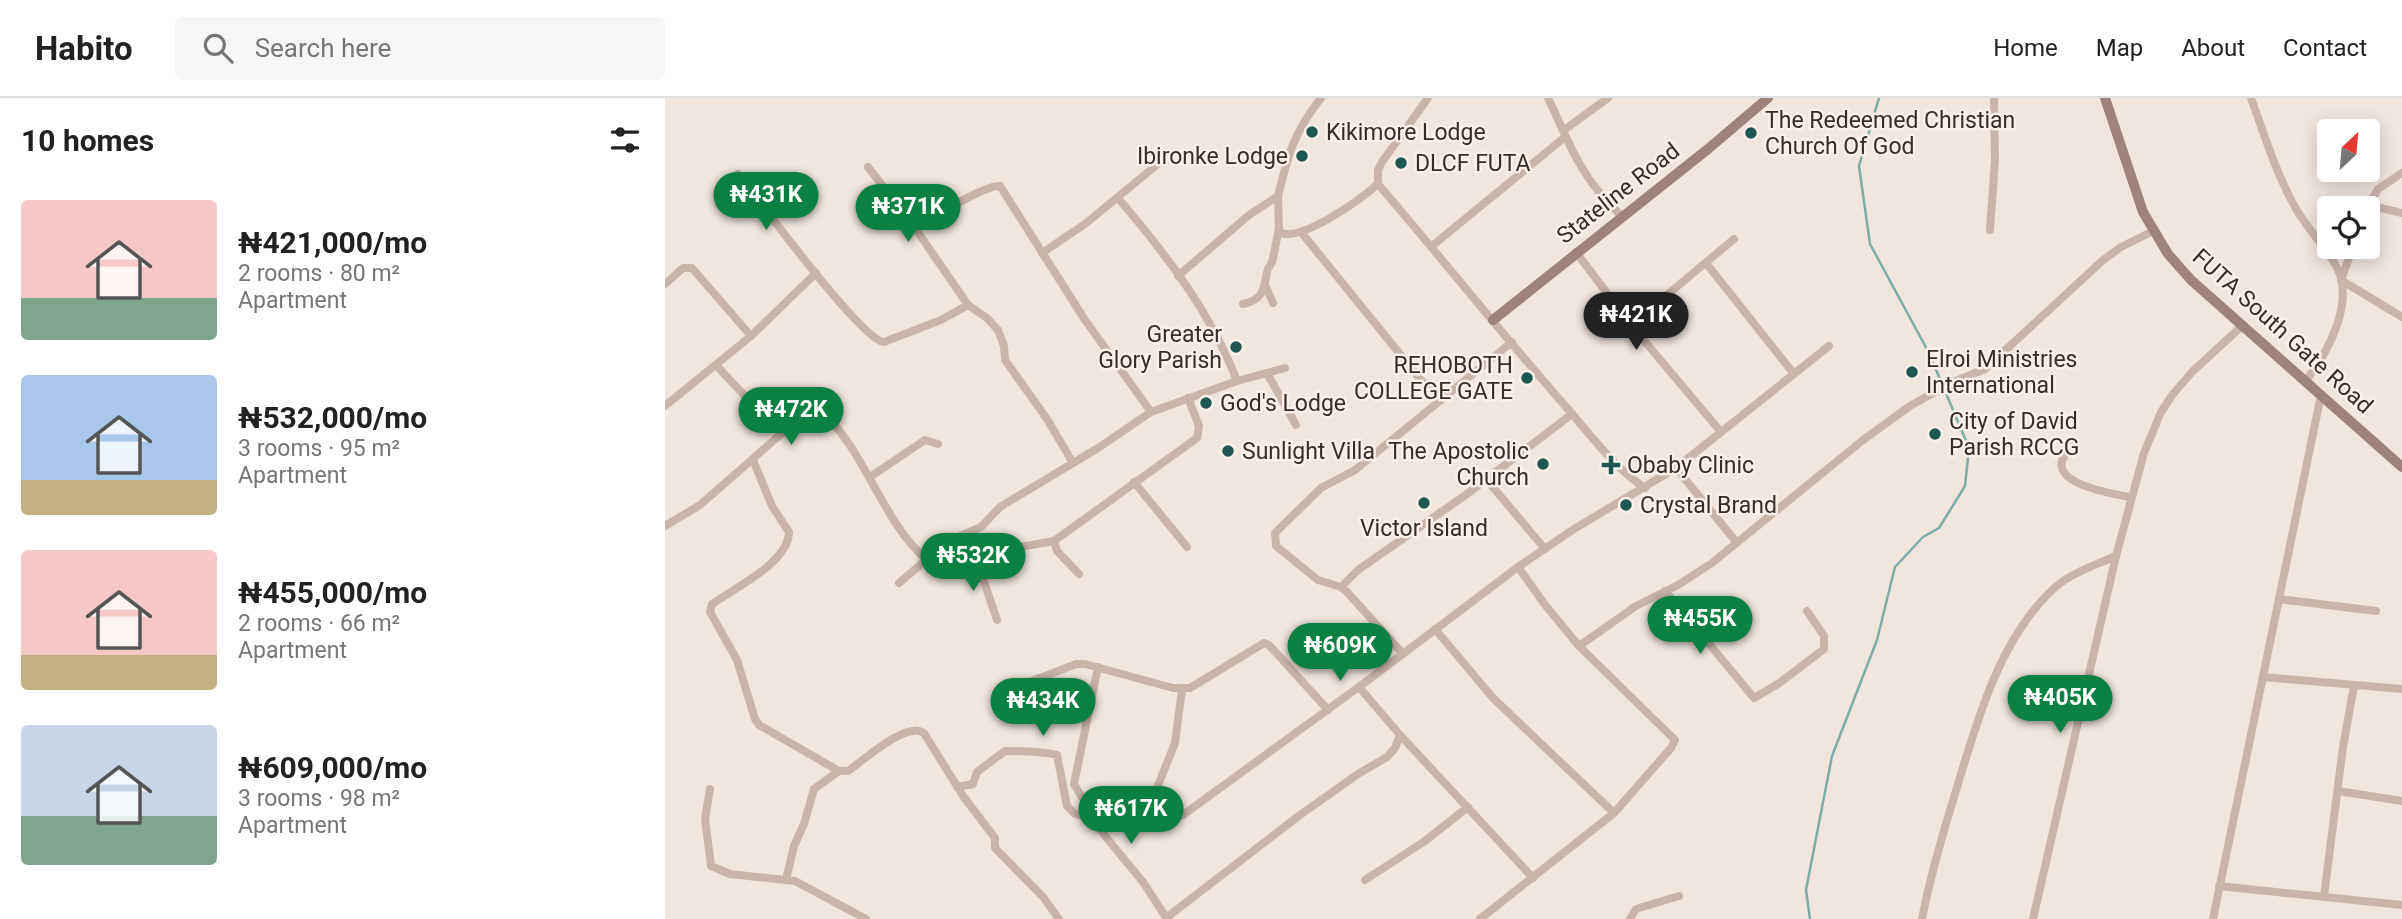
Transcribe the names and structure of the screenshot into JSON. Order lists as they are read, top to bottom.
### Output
{
  "streets": {
    "main road": ["Stateline Road", "FUTA South Gate Road"]
  },
  "places": {
    "other": [
      "Kikimore Lodge",
      "The Redeemed Christian Church Of God",
      "Ibironke Lodge",
      "DLCF FUTA",
      "Greater Glory Parish",
      "Elroi Ministries International",
      "REHOBOTH COLLEGE GATE",
      "God's Lodge",
      "City of David Parish RCCG",
      "Sunlight Villa",
      "The Apostolic Church",
      "Victor Island",
      "Crystal Brand"
    ],
    "health": ["Obaby Clinic"]
  },
  "north": "top right",
  "page": {
    "header": "Habito",
    "search": "Search here",
    "nav": [
      "Home",
      "Map",
      "About",
      "Contact"
    ],
    "heading": "10 homes",
    "price": [
      "₦431K",
      "₦371K",
      "₦421K",
      "₦472K",
      "₦532K",
      "₦455K",
      "₦609K",
      "₦405K",
      "₦434K",
      "₦617K"
    ],
    "list": [
      {
        "name": "₦421,000/mo",
        "note": "2 rooms · 80 m² · Apartment"
      },
      {
        "name": "₦532,000/mo",
        "note": "3 rooms · 95 m² · Apartment"
      },
      {
        "name": "₦455,000/mo",
        "note": "2 rooms · 66 m² · Apartment"
      },
      {
        "name": "₦609,000/mo",
        "note": "3 rooms · 98 m² · Apartment"
      }
    ]
  }
}
